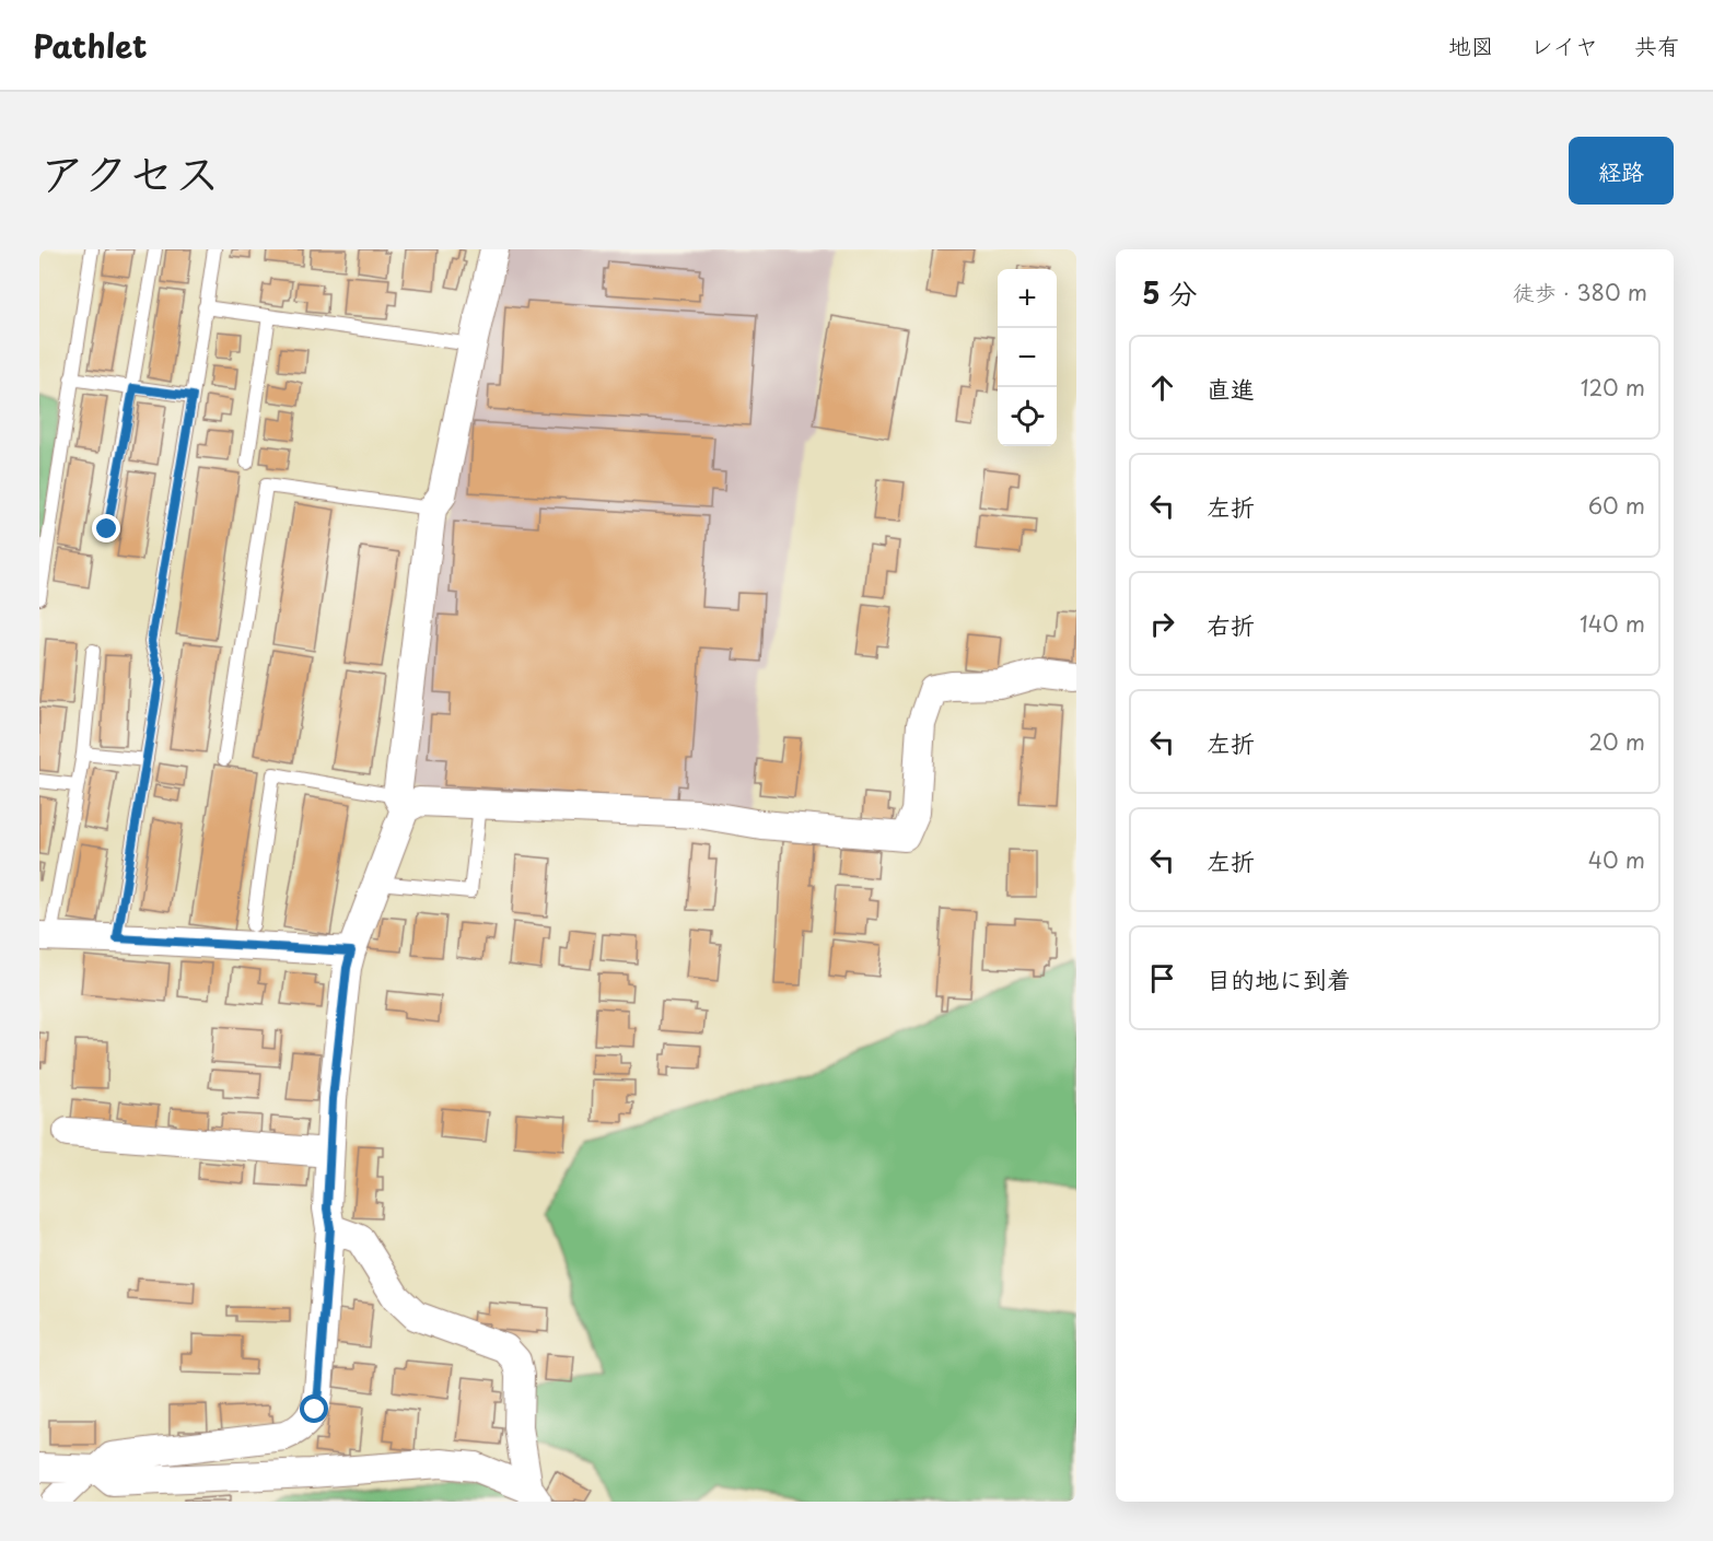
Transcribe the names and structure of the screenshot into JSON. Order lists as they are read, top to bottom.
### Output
{
  "page": {
    "header": "Pathlet",
    "nav": ["地図", "レイヤ", "共有"],
    "title": "アクセス",
    "buttons": "経路",
    "heading": ["5 分", "徒歩 · 380 m"],
    "map_buttons": ["+", "−"],
    "list": [
      ["直進", "120 m"],
      ["左折", "60 m"],
      ["右折", "140 m"],
      ["左折", "20 m"],
      ["左折", "40 m"],
      "目的地に到着"
    ]
  }
}
